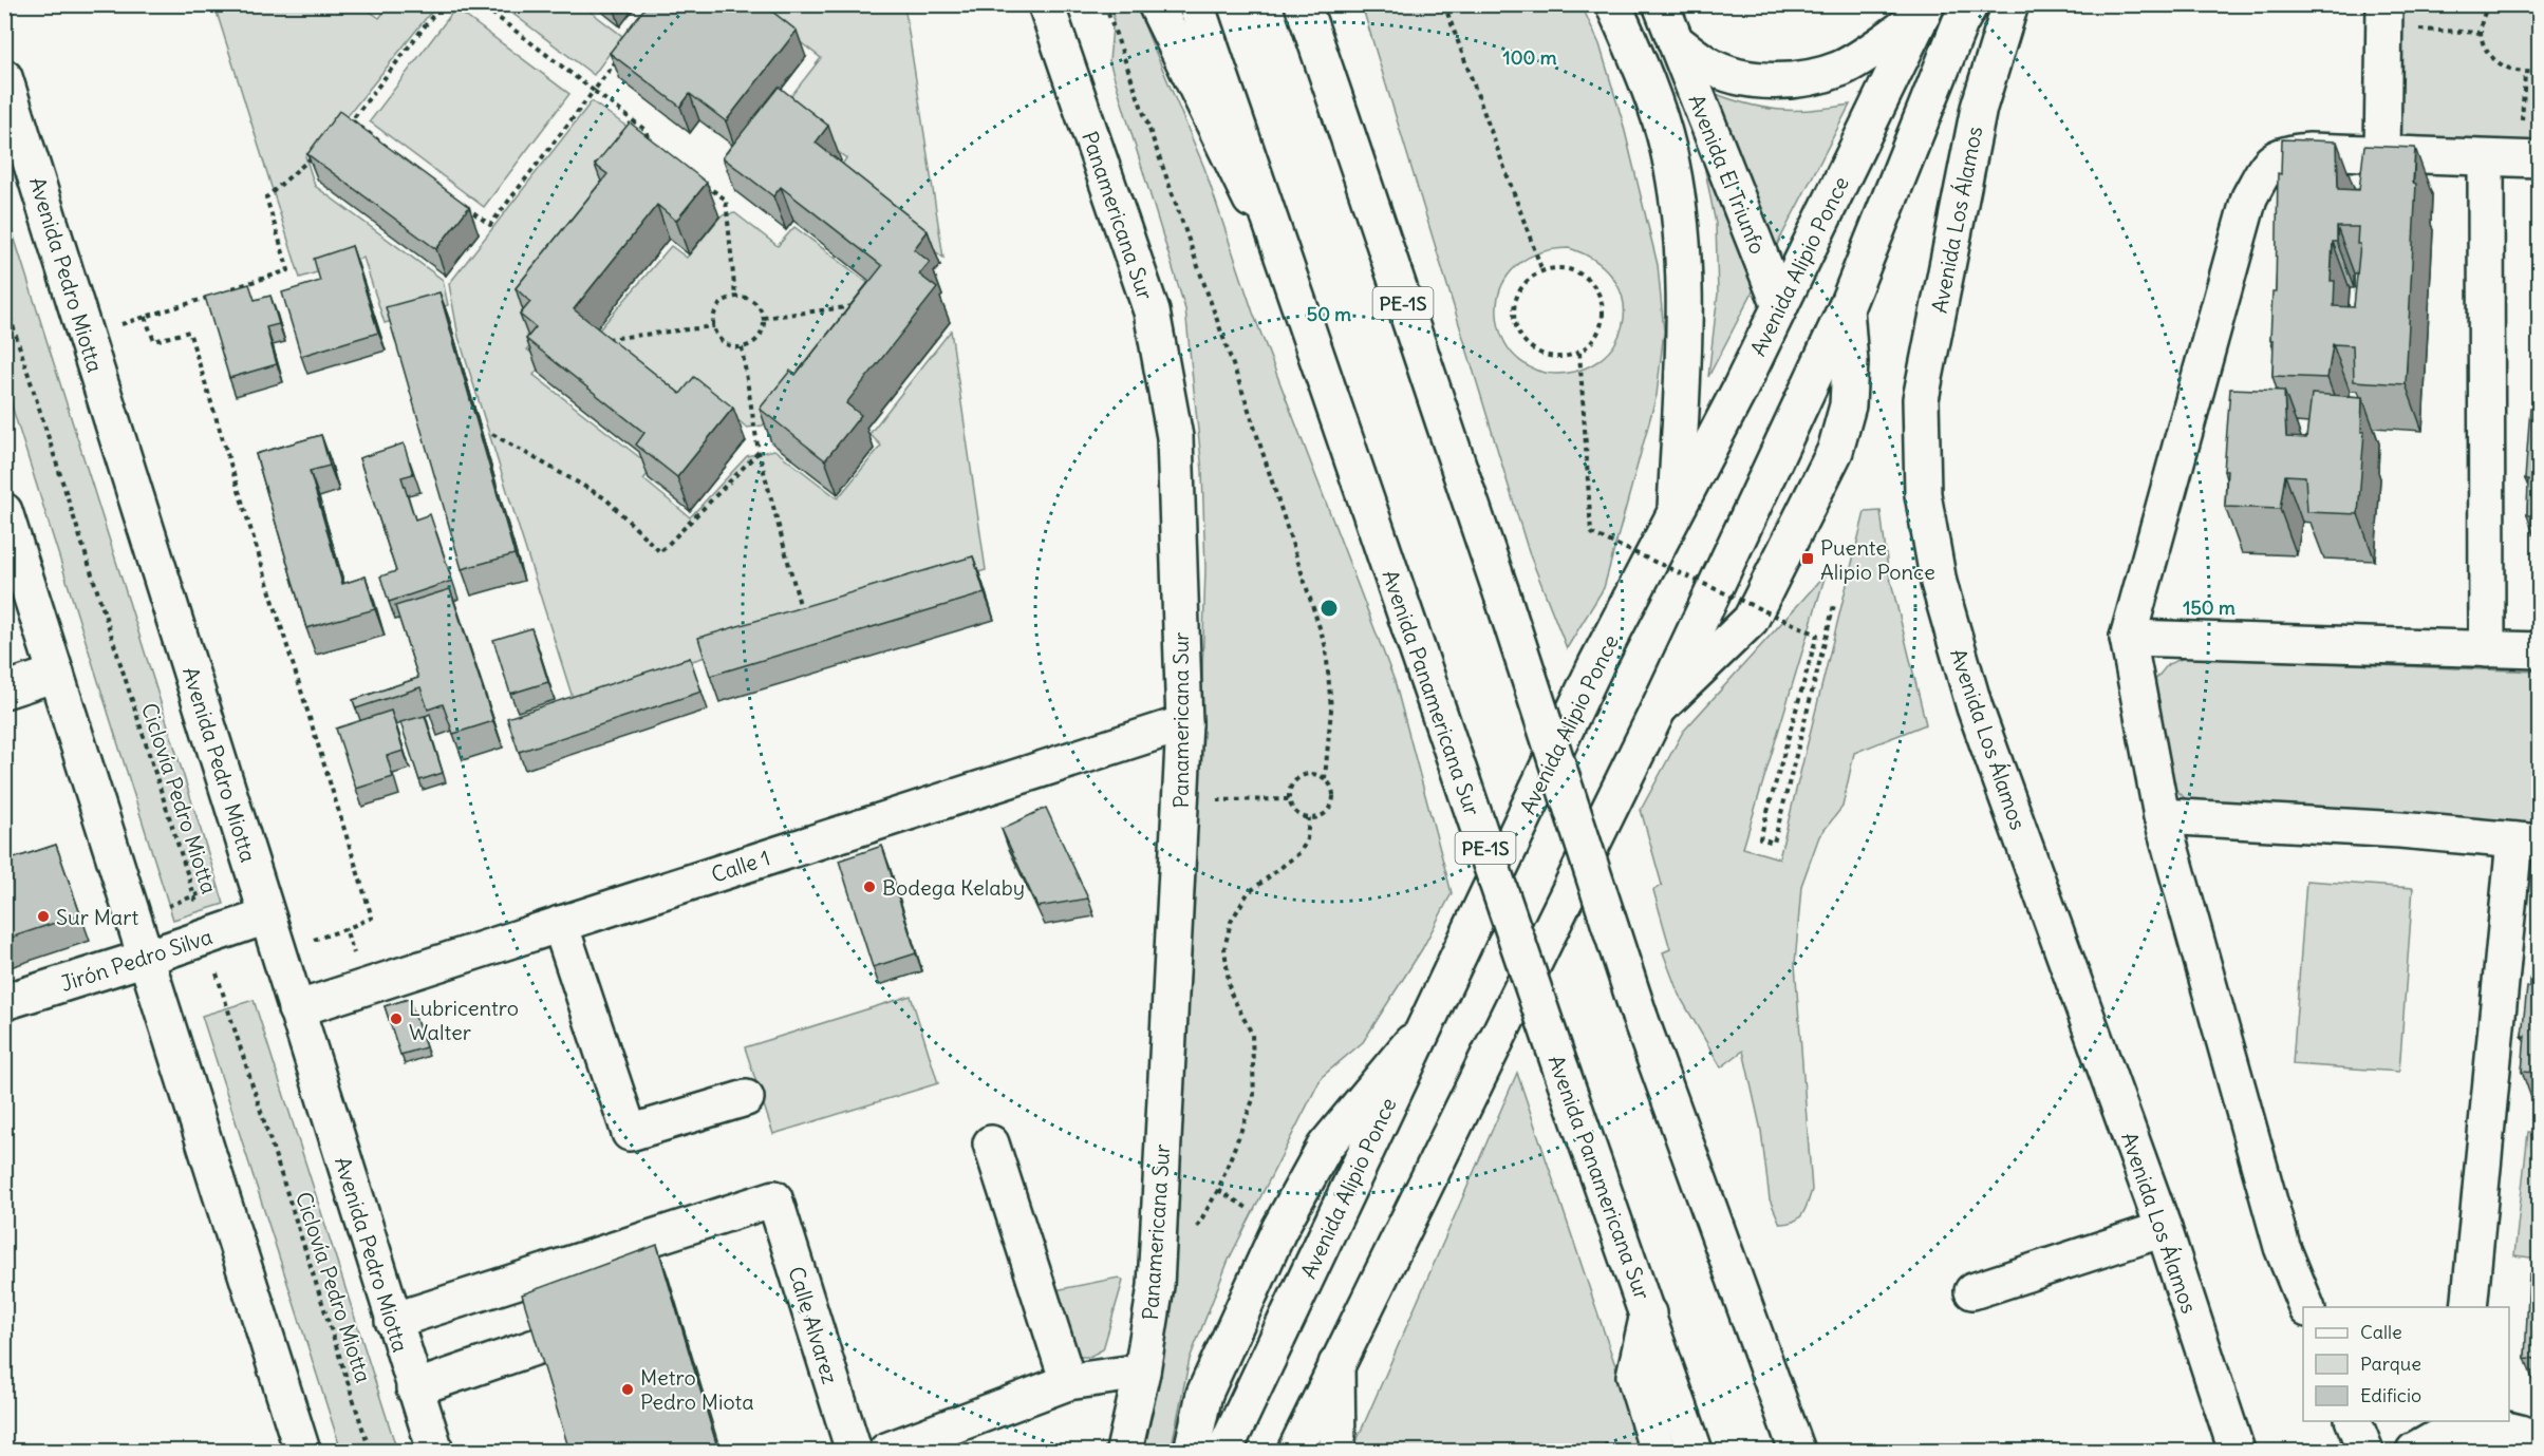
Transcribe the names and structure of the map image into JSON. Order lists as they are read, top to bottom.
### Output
{
  "streets": {
    "main road": [
      "Avenida El Triunfo",
      "Panamericana Sur",
      "Avenida Los Álamos",
      "Avenida Alipio Ponce",
      "Avenida Pedro Miotta",
      "PE-1S",
      "Avenida Panamericana Sur",
      "Calle 1",
      "Jirón Pedro Silva",
      "Calle Alvarez"
    ],
    "path": ["Ciclovía Pedro Miotta"]
  },
  "crossings": [
    ["Avenida El Triunfo", "Avenida Alipio Ponce"],
    ["Panamericana Sur", "Calle 1"],
    ["Avenida Pedro Miotta", "Calle 1"],
    ["Avenida Pedro Miotta", "Jirón Pedro Silva"],
    ["Avenida Pedro Miotta", "Calle Alvarez"],
    ["Ciclovía Pedro Miotta", "Jirón Pedro Silva"]
  ],
  "places": {
    "transit": ["Puente Alipio Ponce"],
    "other": [
      "Bodega Kelaby",
      "Sur Mart",
      "Lubricentro Walter",
      "Metro Pedro Miota"
    ]
  },
  "legend": ["Calle", "Parque", "Edificio"],
  "rings": ["100 m", "50 m", "150 m"]
}
